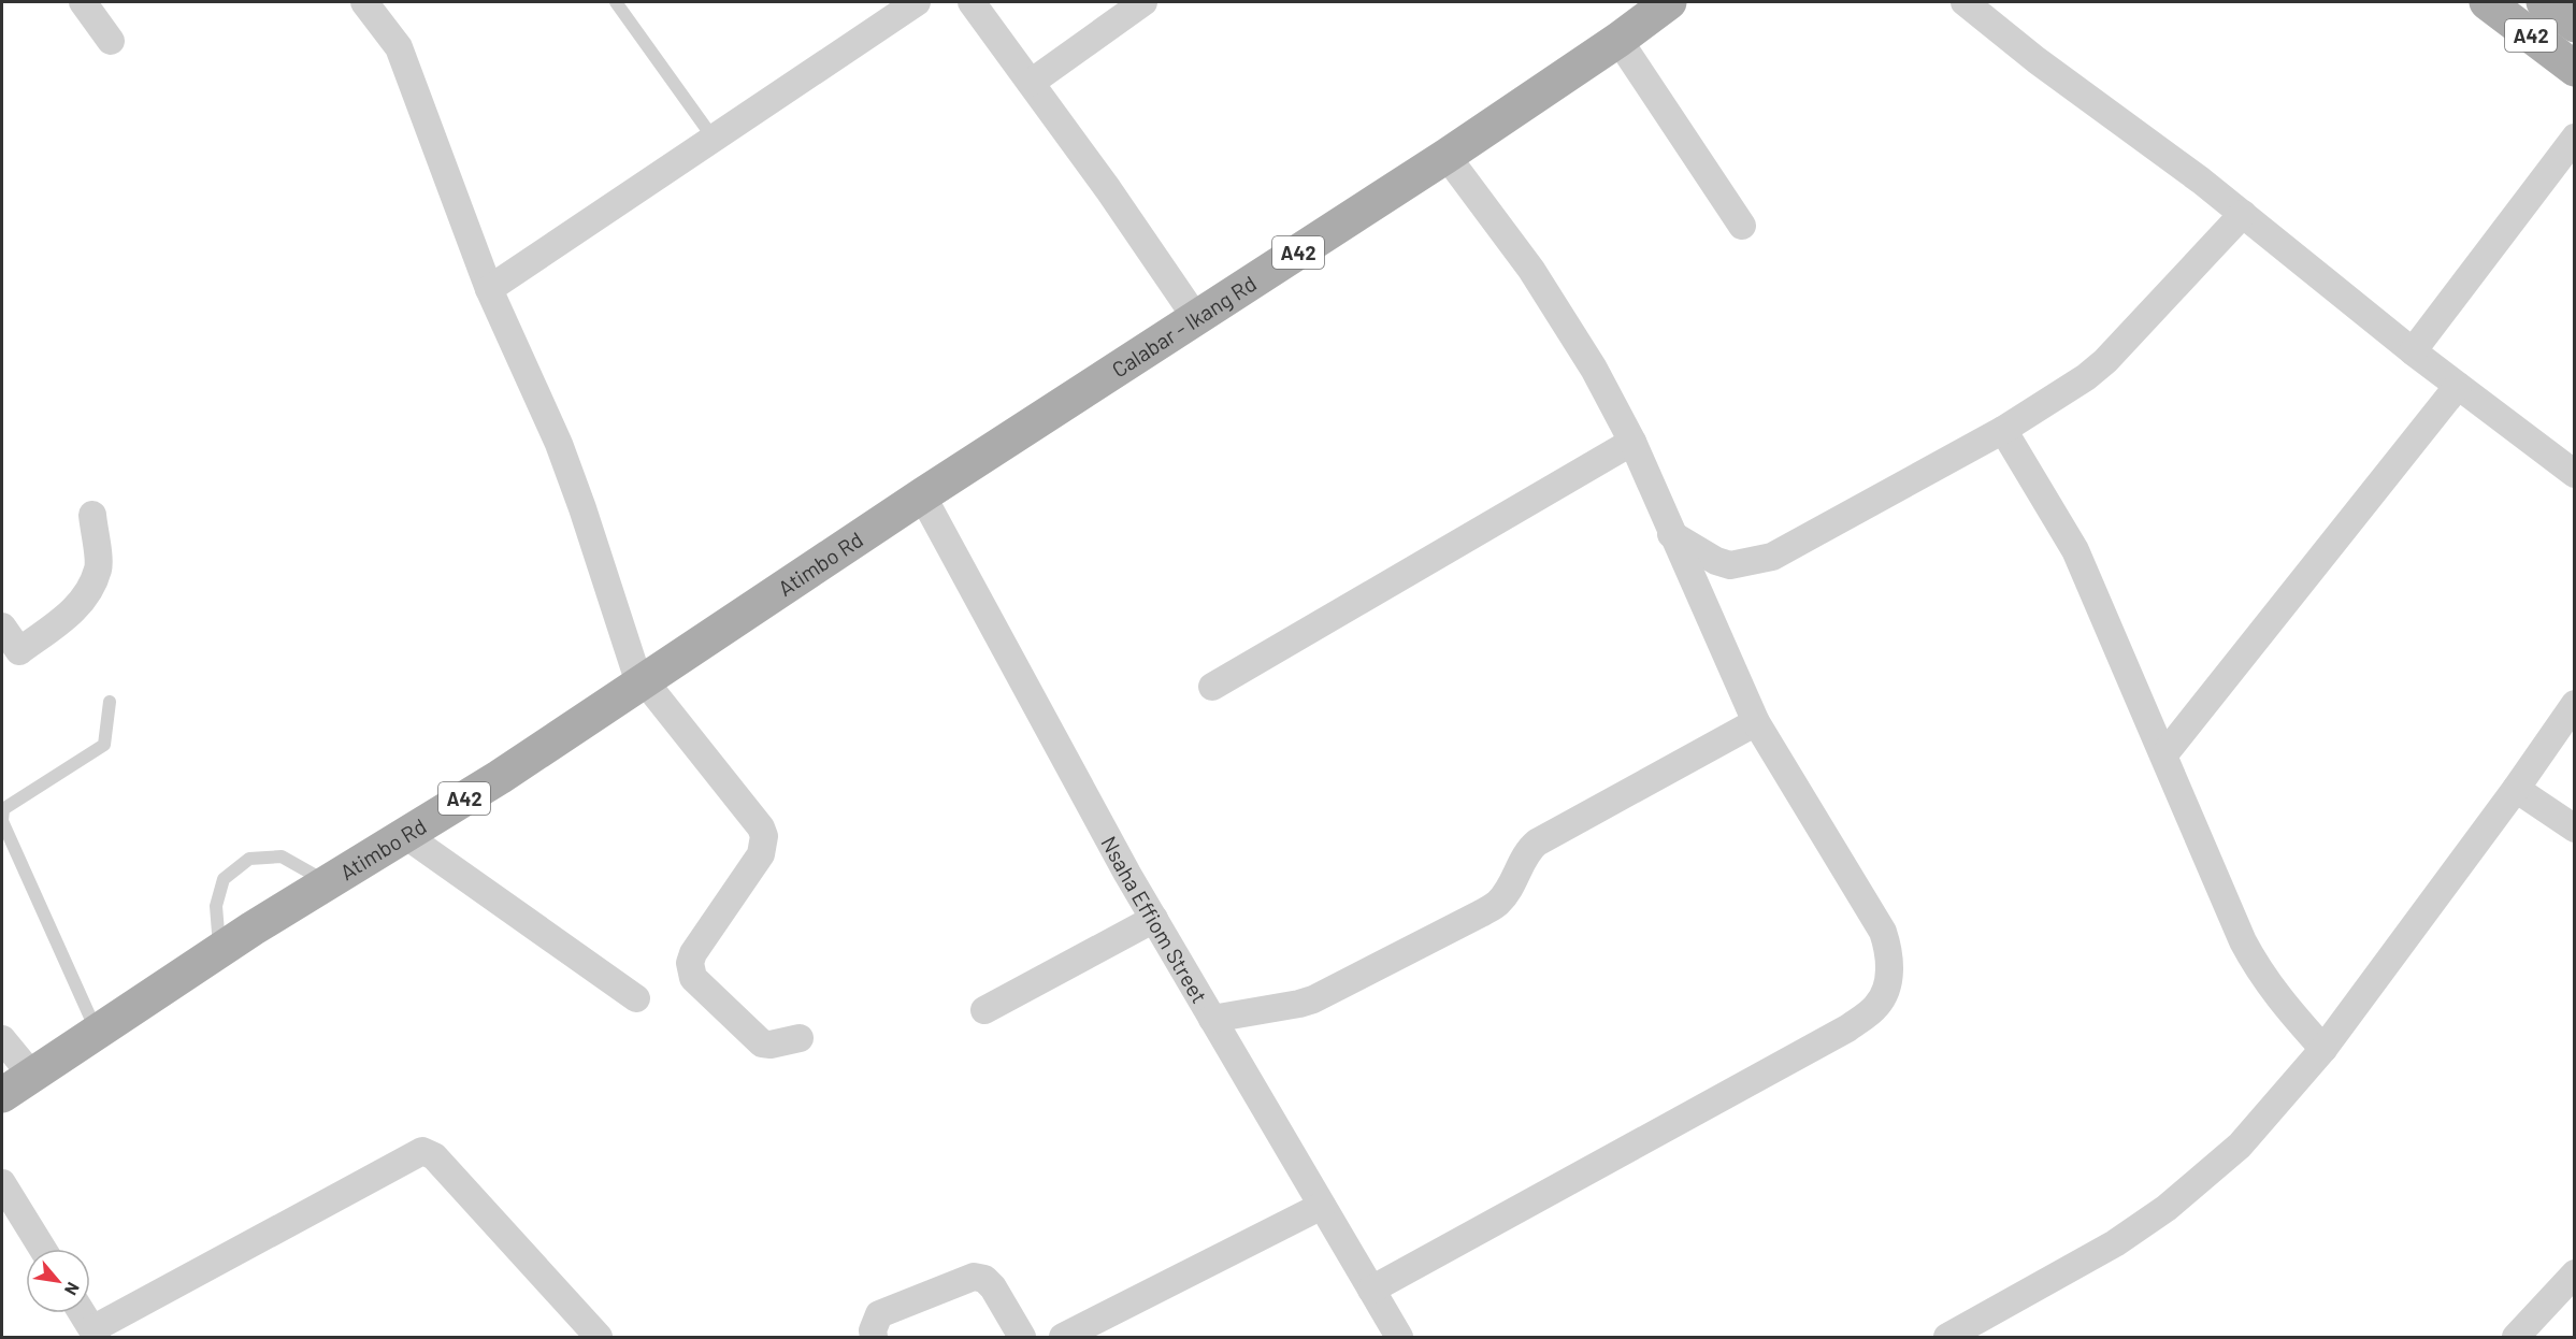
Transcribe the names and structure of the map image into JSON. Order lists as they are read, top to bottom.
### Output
{
  "streets": {
    "main road": ["A42", "Calabar - Ikang Rd", "Atimbo Rd"],
    "street": ["Nsaha Effiom Street"]
  },
  "crossings": [
    ["Calabar - Ikang Rd", "Atimbo Rd"],
    ["Calabar - Ikang Rd", "Nsaha Effiom Street"],
    ["Atimbo Rd", "Nsaha Effiom Street"]
  ],
  "north": "bottom right"
}
